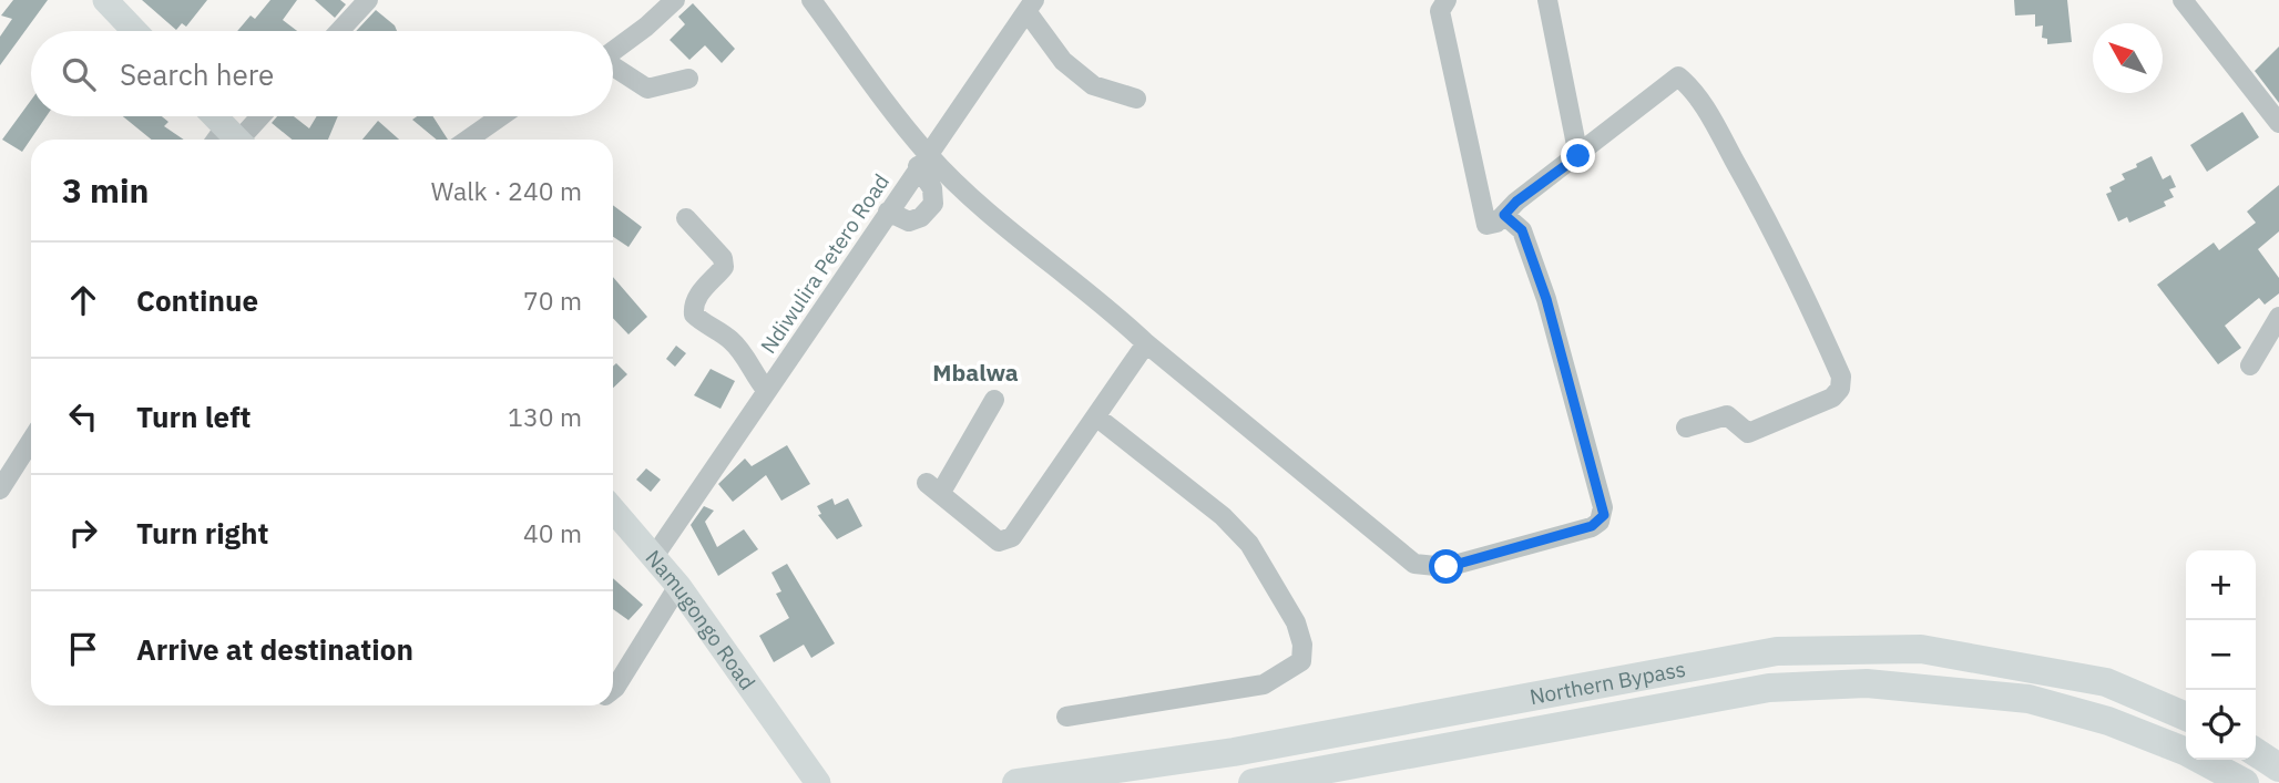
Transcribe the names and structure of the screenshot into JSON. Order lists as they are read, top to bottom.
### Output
{
  "streets": {
    "highway": ["Northern Bypass"],
    "main road": ["Namugongo Road"],
    "street": ["Ndiwulira Petero Road"]
  },
  "crossings": [
    ["Ndiwulira Petero Road", "Namugongo Road"]
  ],
  "districts": ["Mbalwa"],
  "north": "top left",
  "page": {
    "search": "Search here",
    "heading": ["3 min", "Walk · 240 m"],
    "list": [
      ["Continue", "70 m"],
      ["Turn left", "130 m"],
      ["Turn right", "40 m"],
      "Arrive at destination"
    ],
    "map_buttons": ["+", "−"]
  }
}
